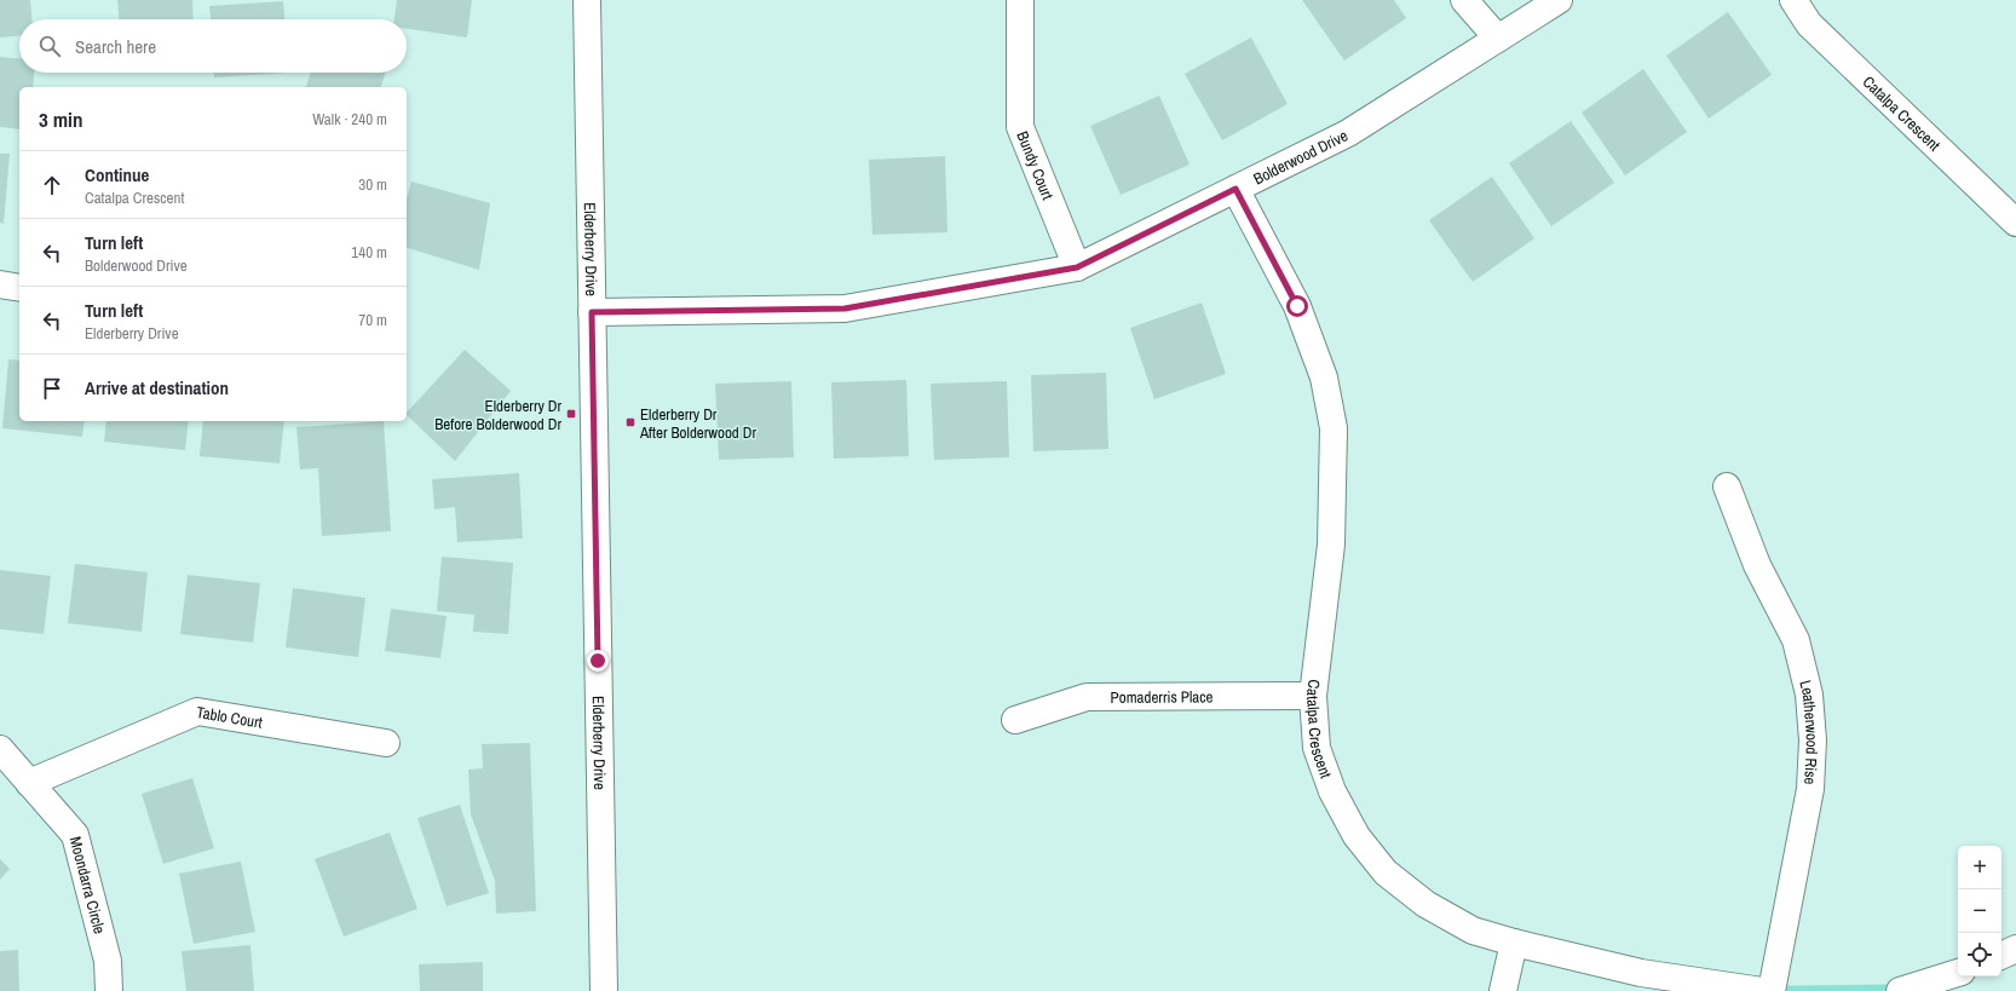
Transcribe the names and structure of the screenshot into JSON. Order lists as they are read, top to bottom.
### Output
{
  "streets": {
    "street": [
      "Catalpa Crescent",
      "Bolderwood Drive",
      "Bundy Court",
      "Elderberry Drive",
      "Pomaderris Place",
      "Tablo Court",
      "Leatherwood Rise",
      "Moondarra Circle"
    ]
  },
  "crossings": [
    ["Catalpa Crescent", "Bolderwood Drive"],
    ["Catalpa Crescent", "Pomaderris Place"],
    ["Bolderwood Drive", "Bundy Court"],
    ["Bolderwood Drive", "Elderberry Drive"],
    ["Tablo Court", "Moondarra Circle"]
  ],
  "places": {
    "transit": ["Elderberry Dr Before Bolderwood Dr", "Elderberry Dr After Bolderwood Dr"]
  },
  "page": {
    "search": "Search here",
    "heading": ["3 min", "Walk · 240 m"],
    "list": [
      ["Continue", "Catalpa Crescent", "30 m"],
      ["Turn left", "Bolderwood Drive", "140 m"],
      ["Turn left", "Elderberry Drive", "70 m"],
      "Arrive at destination"
    ],
    "map_buttons": ["+", "−"]
  }
}
